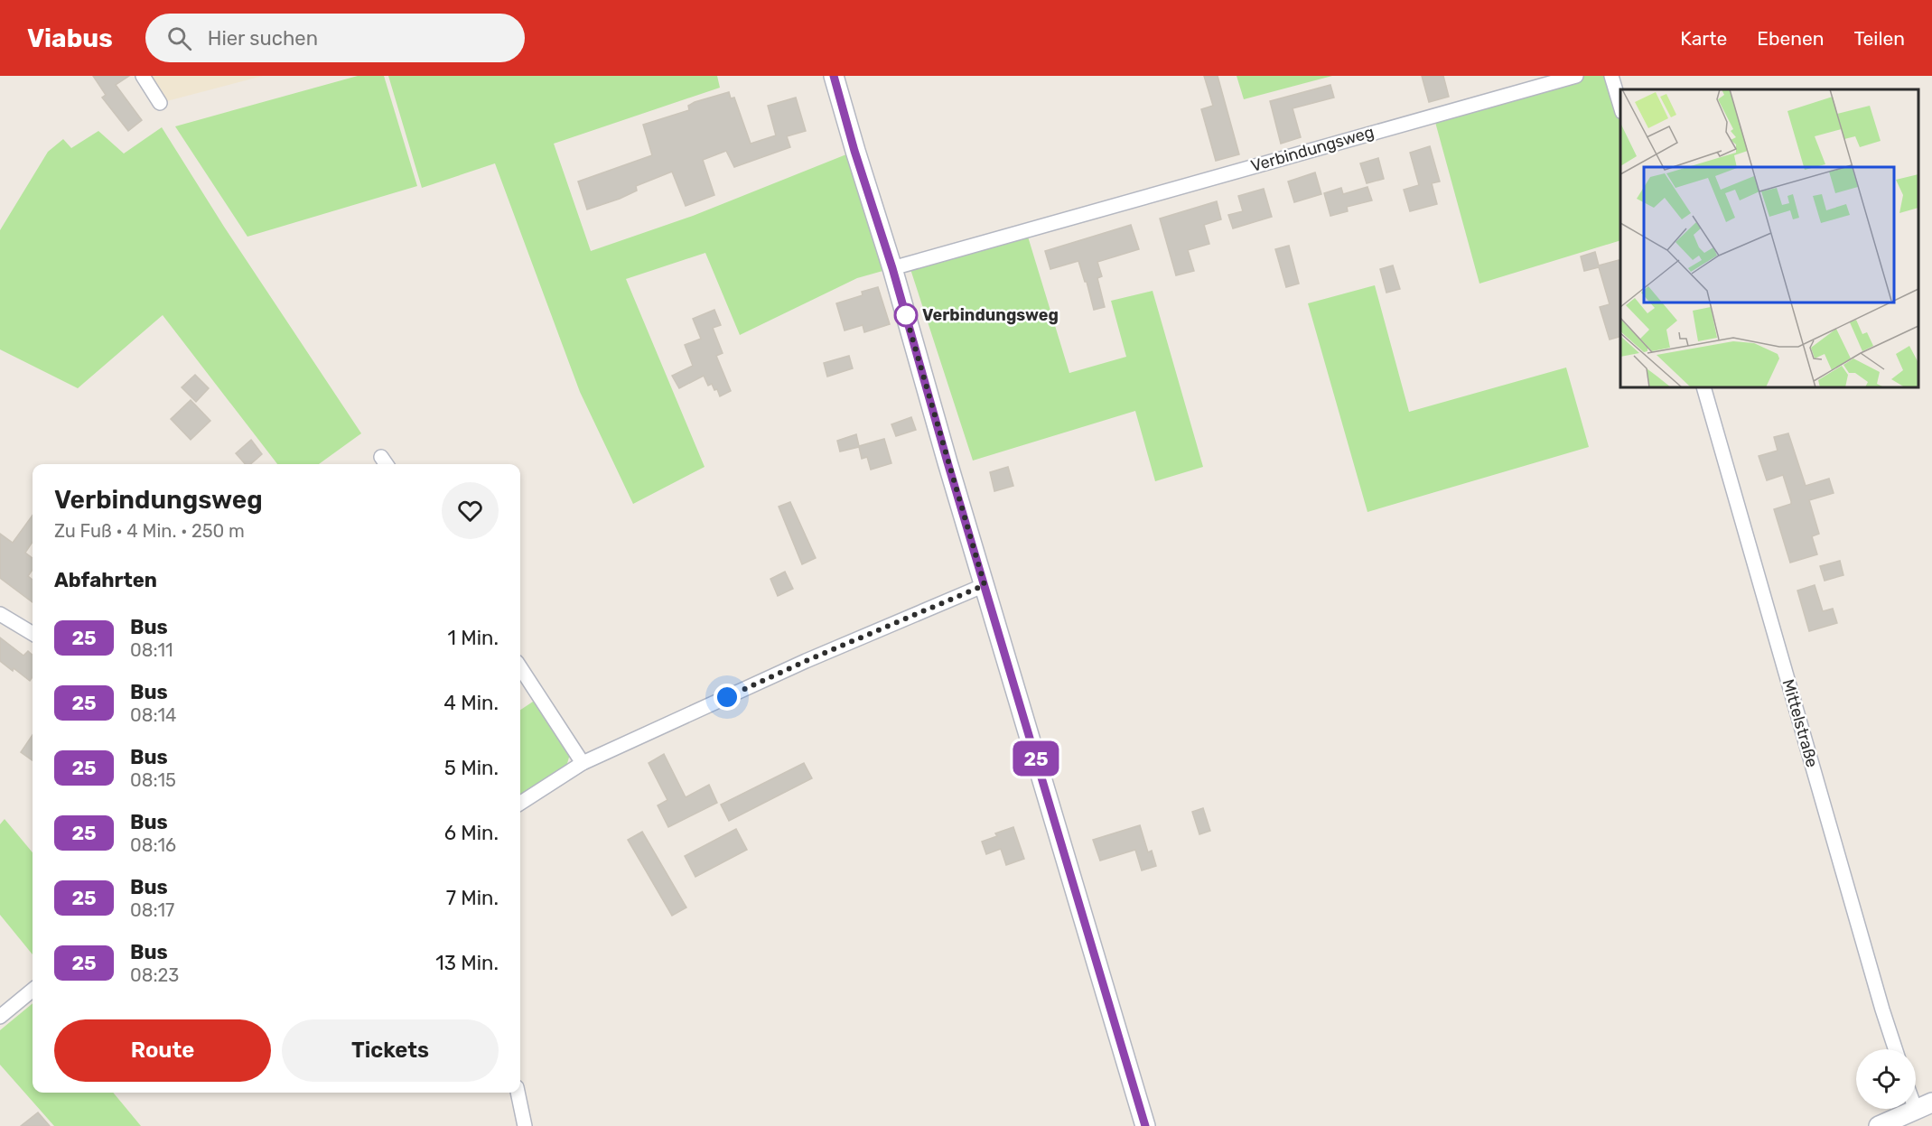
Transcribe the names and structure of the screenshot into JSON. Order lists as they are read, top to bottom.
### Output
{
  "streets": {
    "street": ["Verbindungsweg", "Mittelstraße"]
  },
  "places": ["Verbindungsweg"],
  "lines": ["bus line 25"],
  "page": {
    "header": "Viabus",
    "search": "Hier suchen",
    "nav": ["Karte", "Ebenen", "Teilen"],
    "on_map": "25",
    "heading": [
      ["Verbindungsweg", "Zu Fuß · 4 Min. · 250 m"],
      "Abfahrten"
    ],
    "list": [
      {
        "mark": "25",
        "name": "Bus",
        "note": "08:11",
        "value": "1 Min."
      },
      {
        "mark": "25",
        "name": "Bus",
        "note": "08:14",
        "value": "4 Min."
      },
      {
        "mark": "25",
        "name": "Bus",
        "note": "08:15",
        "value": "5 Min."
      },
      {
        "mark": "25",
        "name": "Bus",
        "note": "08:16",
        "value": "6 Min."
      },
      {
        "mark": "25",
        "name": "Bus",
        "note": "08:17",
        "value": "7 Min."
      },
      {
        "mark": "25",
        "name": "Bus",
        "note": "08:23",
        "value": "13 Min."
      }
    ],
    "buttons": ["Route", "Tickets"]
  }
}
